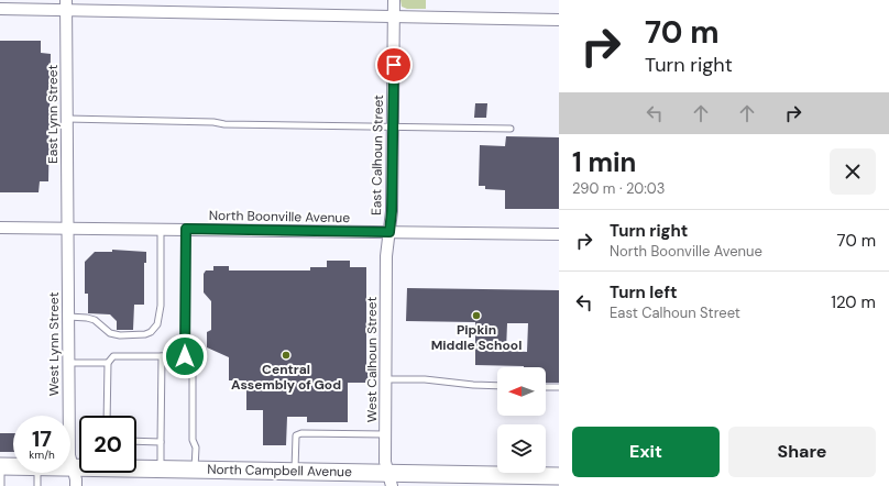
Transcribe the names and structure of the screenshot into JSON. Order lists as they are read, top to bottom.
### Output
{
  "streets": {
    "main road": ["North Campbell Avenue"],
    "street": [
      "East Lynn Street",
      "East Calhoun Street",
      "North Boonville Avenue",
      "West Lynn Street",
      "West Calhoun Street"
    ]
  },
  "crossings": [
    ["East Lynn Street", "North Boonville Avenue"],
    ["East Lynn Street", "West Lynn Street"],
    ["East Calhoun Street", "North Boonville Avenue"],
    ["East Calhoun Street", "West Calhoun Street"],
    ["North Boonville Avenue", "West Lynn Street"],
    ["North Boonville Avenue", "West Calhoun Street"],
    ["West Lynn Street", "North Campbell Avenue"],
    ["West Calhoun Street", "North Campbell Avenue"]
  ],
  "places": ["Pipkin Middle School", "Central Assembly of God"],
  "north": "left",
  "page": {
    "turn": ["70 m", "Turn right"],
    "heading": ["1 min", "290 m · 20:03"],
    "list": [
      {
        "name": "Turn right",
        "note": "North Boonville Avenue",
        "value": "70 m"
      },
      {
        "name": "Turn left",
        "note": "East Calhoun Street",
        "value": "120 m"
      }
    ],
    "speed": "17 km/h",
    "limit": "20",
    "buttons": ["Exit", "Share"]
  }
}
